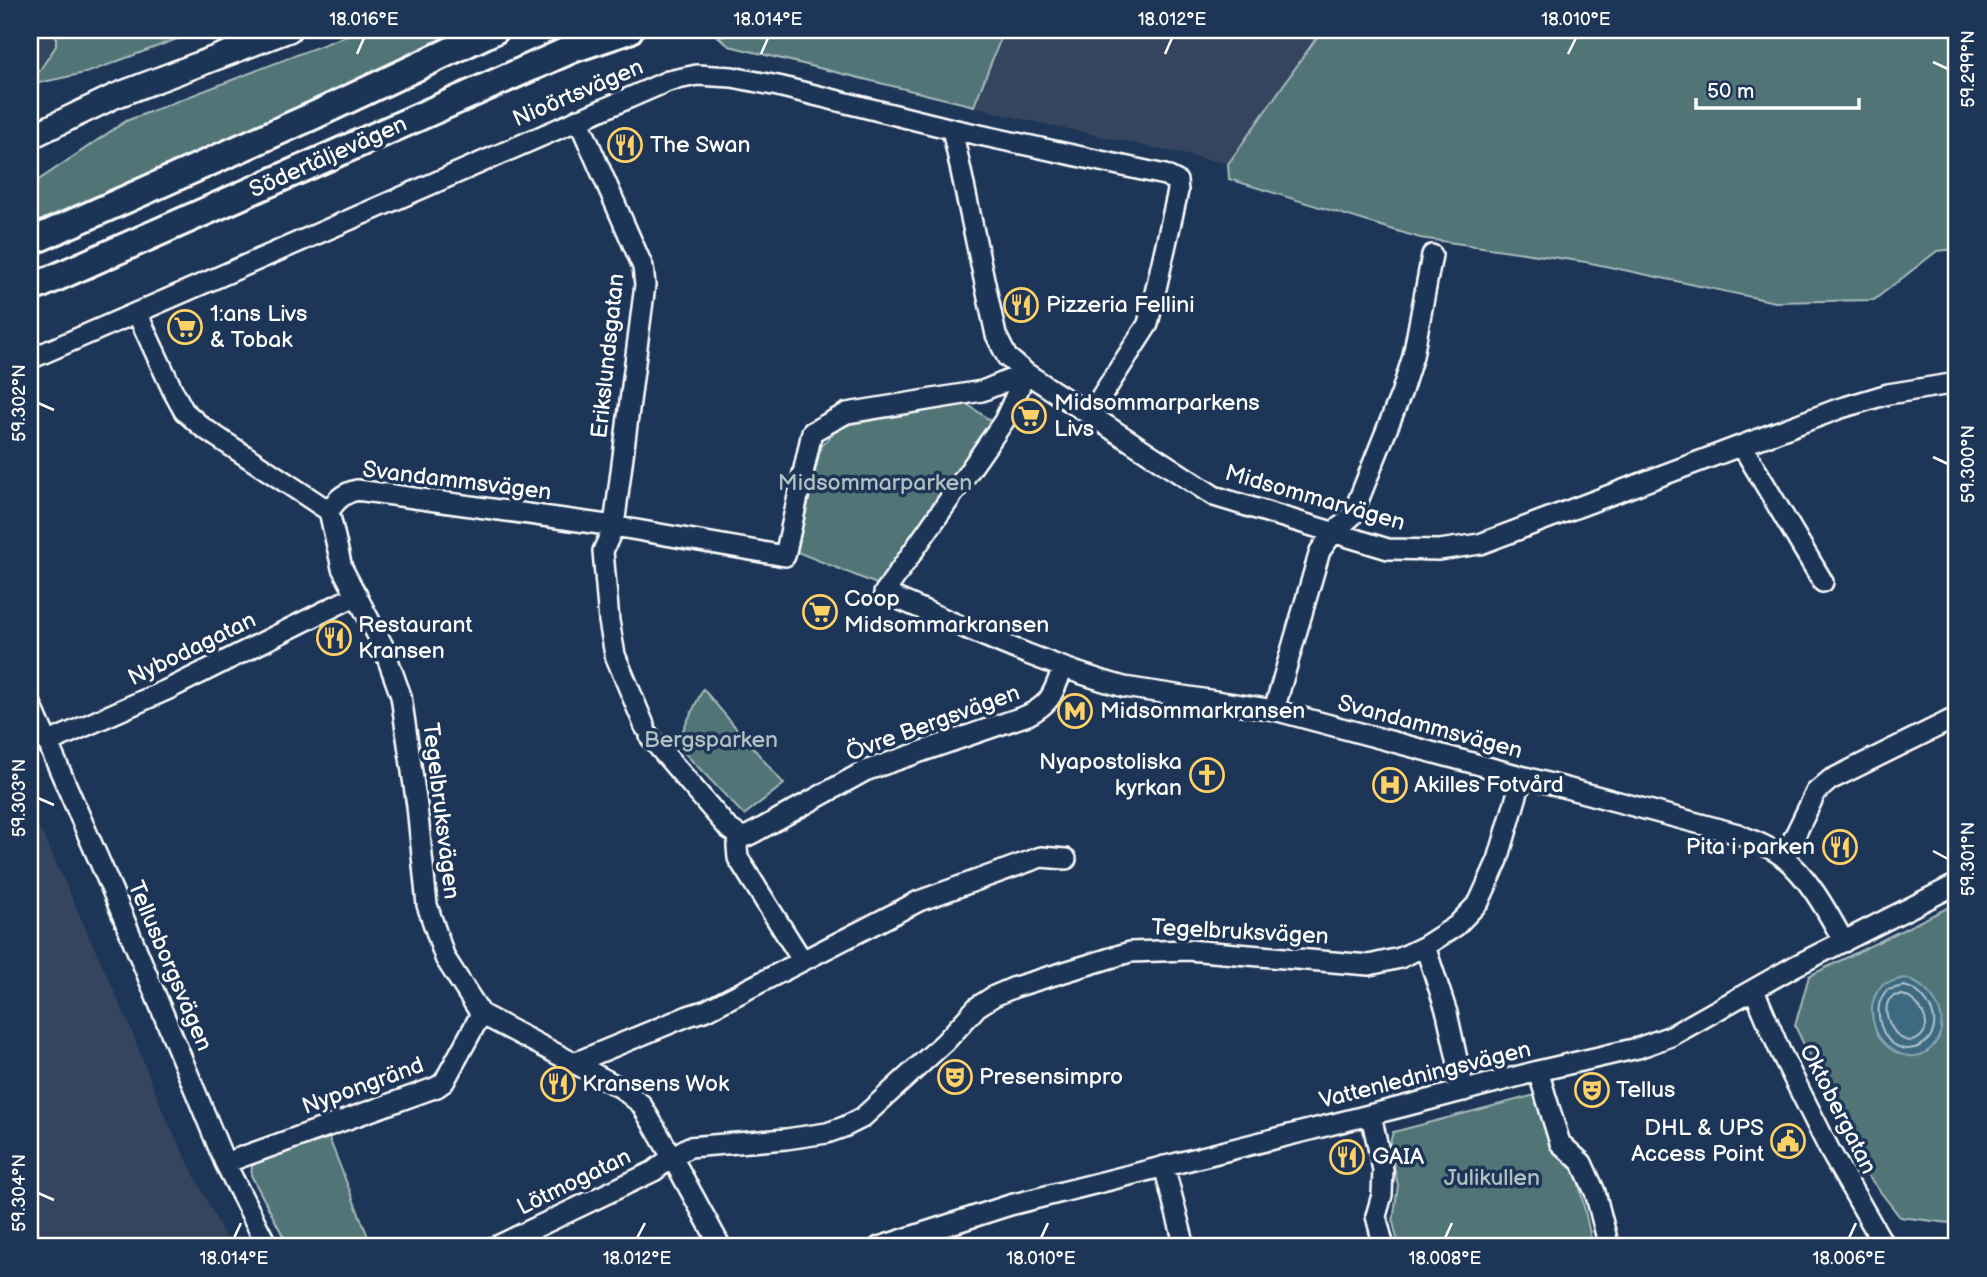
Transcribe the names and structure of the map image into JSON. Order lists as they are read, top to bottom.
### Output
{
  "streets": {
    "main road": ["Södertäljevägen"],
    "street": [
      "Nioörtsvägen",
      "Erikslundsgatan",
      "Svandammsvägen",
      "Midsommarvägen",
      "Nybodagatan",
      "Övre Bergsvägen",
      "Tegelbruksvägen",
      "Tellusborgsvägen",
      "Vattenledningsvägen",
      "Nypongränd",
      "Oktobergatan",
      "Lötmogatan"
    ]
  },
  "crossings": [
    ["Nioörtsvägen", "Erikslundsgatan"],
    ["Nioörtsvägen", "Midsommarvägen"],
    ["Erikslundsgatan", "Svandammsvägen"],
    ["Erikslundsgatan", "Övre Bergsvägen"],
    ["Svandammsvägen", "Midsommarvägen"],
    ["Svandammsvägen", "Övre Bergsvägen"],
    ["Svandammsvägen", "Tegelbruksvägen"],
    ["Svandammsvägen", "Vattenledningsvägen"],
    ["Nybodagatan", "Tegelbruksvägen"],
    ["Nybodagatan", "Tellusborgsvägen"],
    ["Tegelbruksvägen", "Nypongränd"],
    ["Tegelbruksvägen", "Lötmogatan"],
    ["Tellusborgsvägen", "Nypongränd"],
    ["Vattenledningsvägen", "Oktobergatan"]
  ],
  "parks": ["Midsommarparken", "Bergsparken", "Julikullen"],
  "places": {
    "restaurant": [
      "The Swan",
      "Pizzeria Fellini",
      "Restaurant Kransen",
      "Pita i parken",
      "Kransens Wok",
      "GAIA"
    ],
    "supermarket": ["1:ans Livs & Tobak", "Midsommarparkens Livs", "Coop Midsommarkransen"],
    "metro station": ["Midsommarkransen"],
    "church": ["Nyapostoliska kyrkan"],
    "hospital": ["Akilles Fotvård"],
    "theatre": ["Presensimpro", "Tellus"],
    "public building": ["DHL & UPS Access Point"]
  },
  "scale_bar": "50 m",
  "coordinates": [
    "18.016°E",
    "18.014°E",
    "18.012°E",
    "18.010°E",
    "59.299°N",
    "59.302°N",
    "59.300°N",
    "59.303°N",
    "59.301°N",
    "59.304°N",
    "18.008°E",
    "18.006°E"
  ]
}
